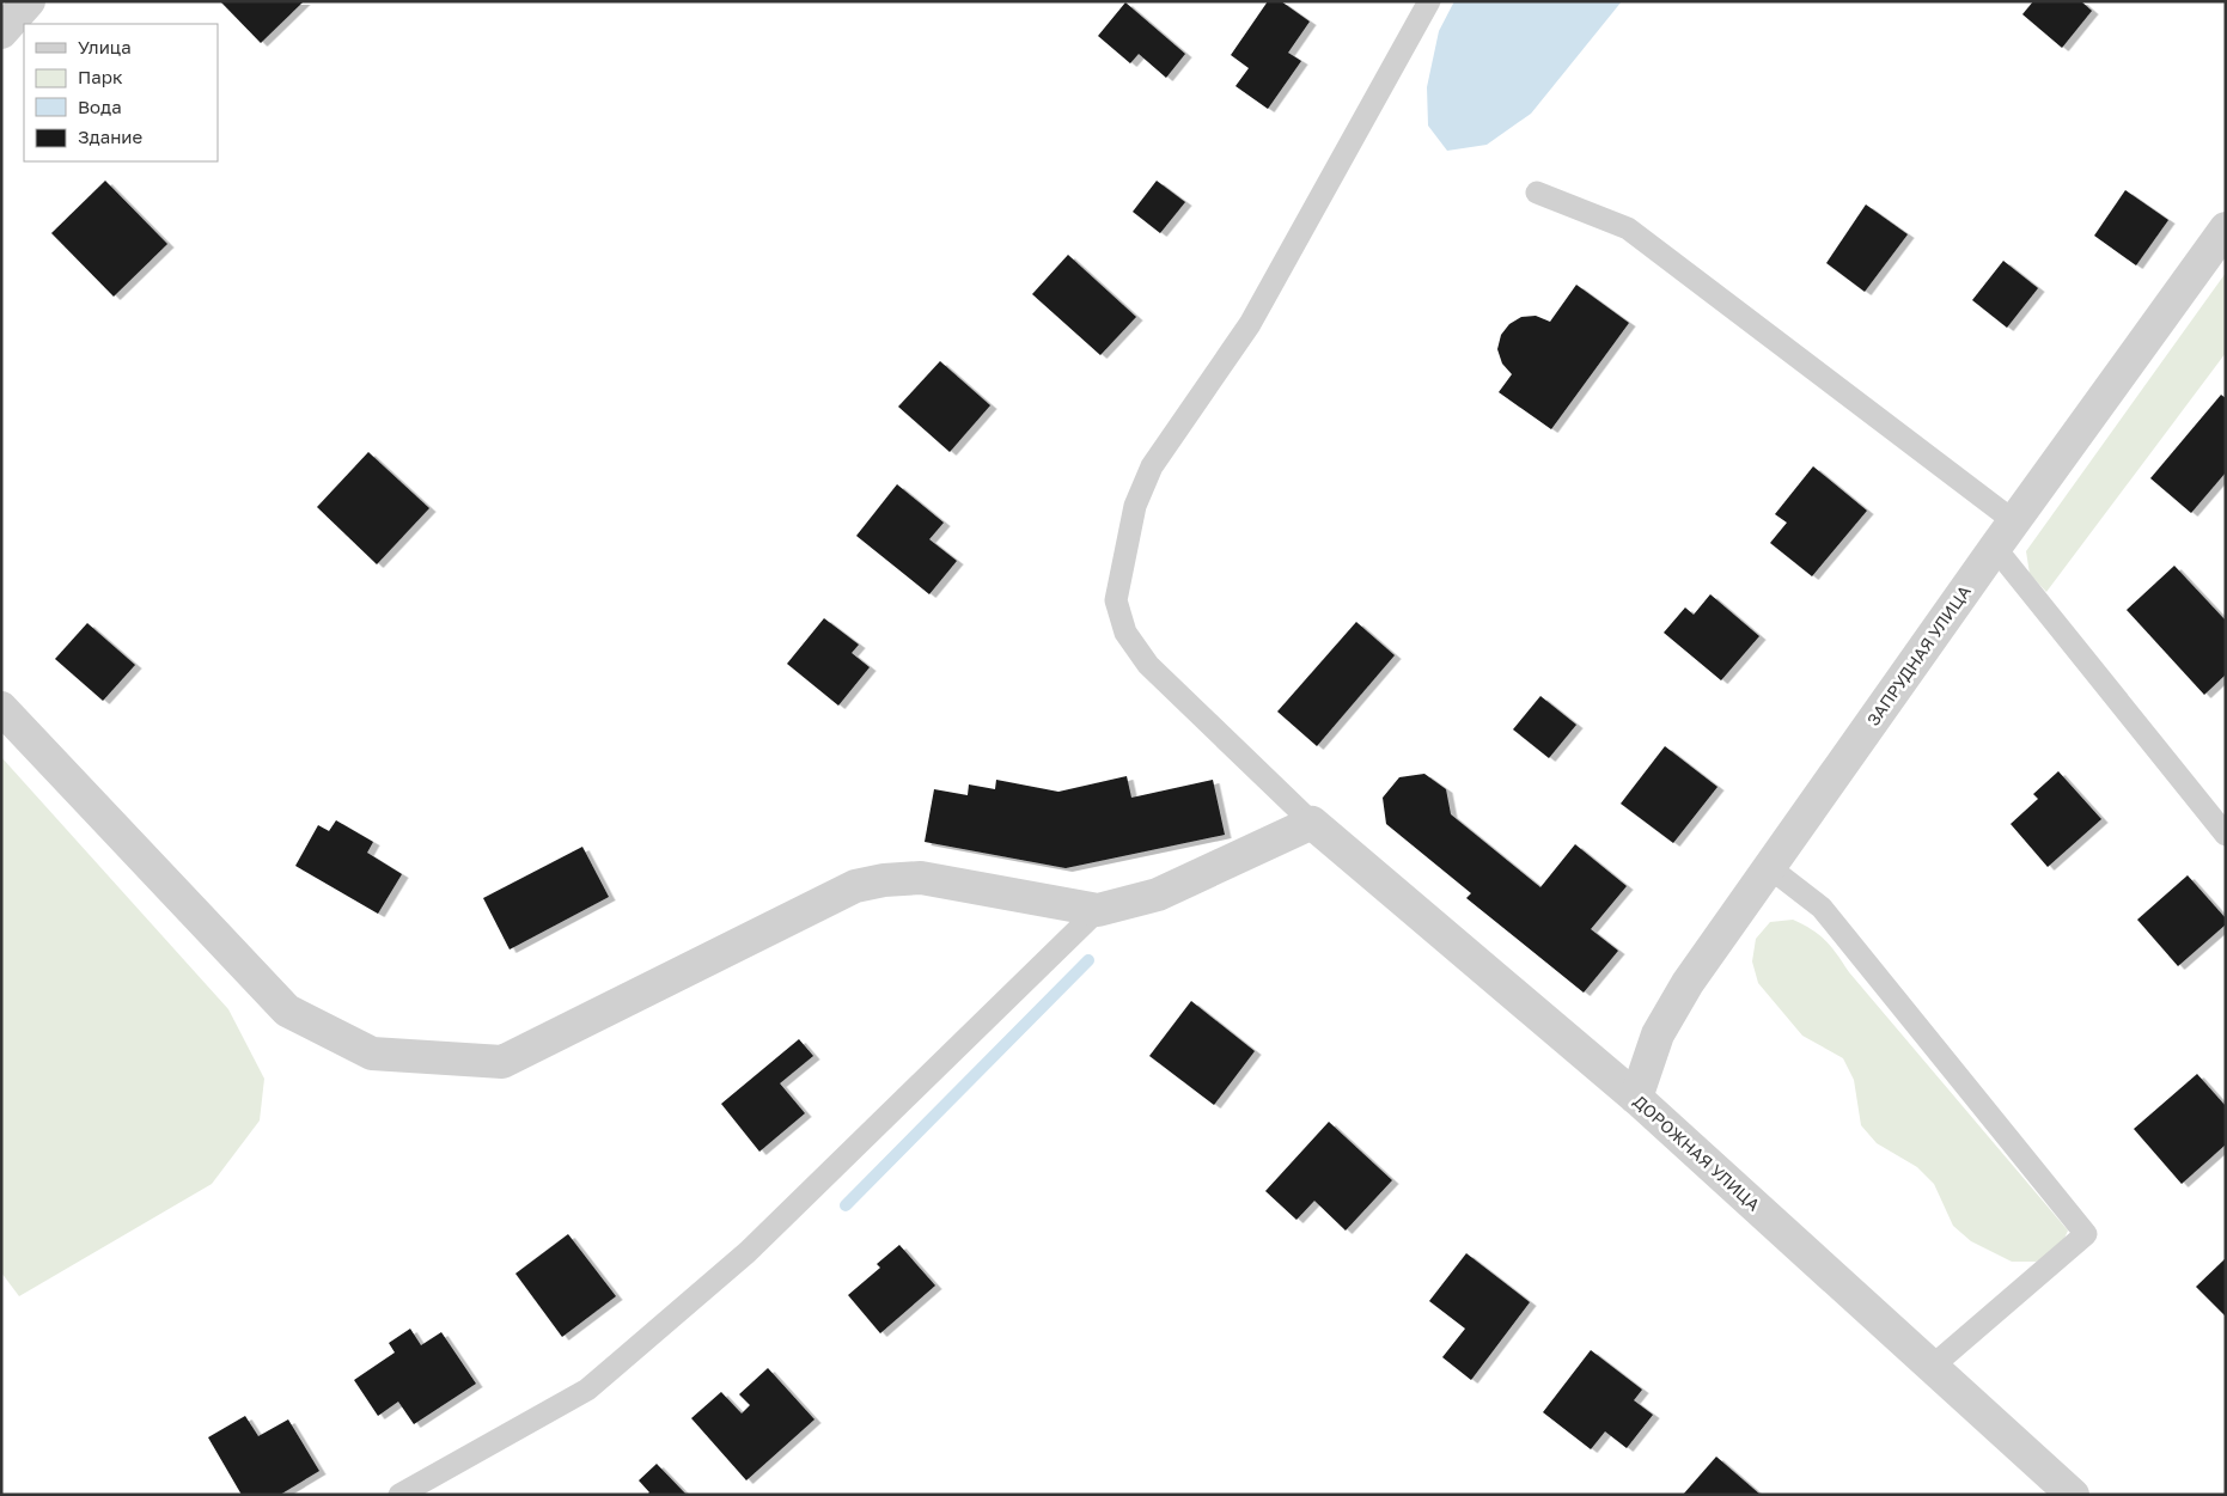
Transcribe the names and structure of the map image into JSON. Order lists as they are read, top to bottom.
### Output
{
  "streets": {
    "street": ["ЗАПРУДНАЯ УЛИЦА", "ДОРОЖНАЯ УЛИЦА"]
  },
  "crossings": [
    ["ЗАПРУДНАЯ УЛИЦА", "ДОРОЖНАЯ УЛИЦА"]
  ],
  "legend": [
    "Улица",
    "Парк",
    "Вода",
    "Здание"
  ]
}
